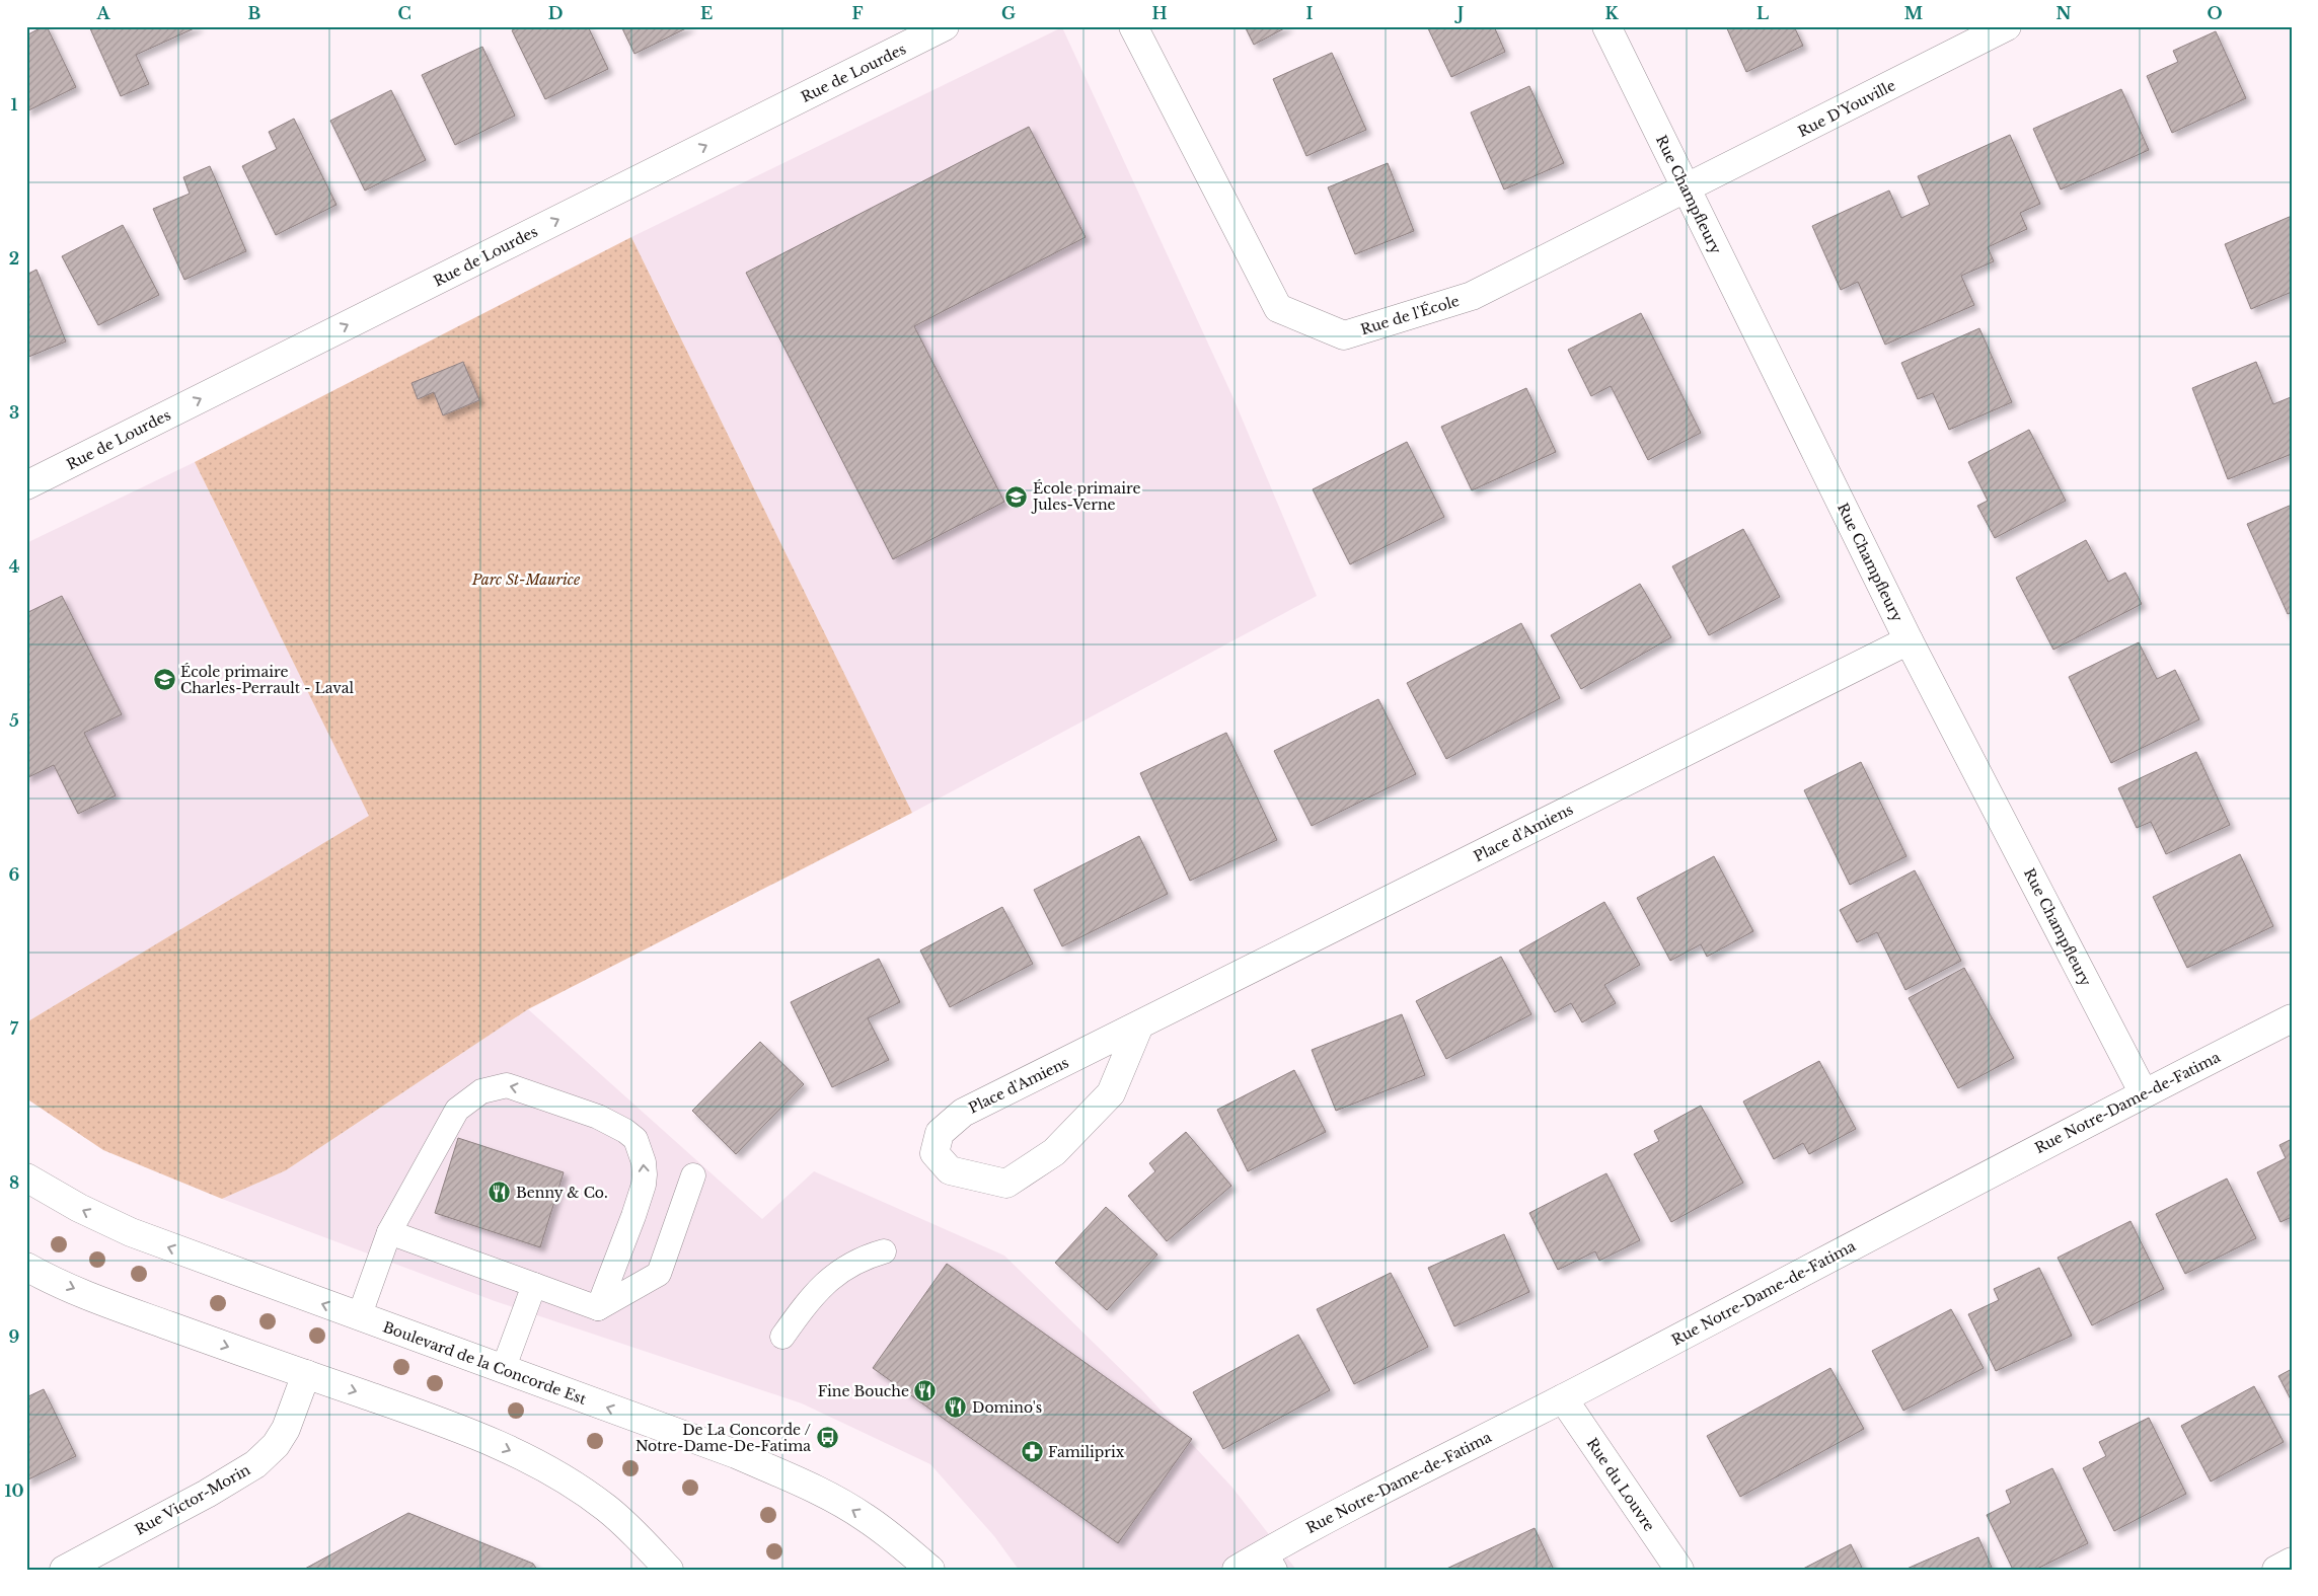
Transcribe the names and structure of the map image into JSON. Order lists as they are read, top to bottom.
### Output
{
  "streets": {
    "street": [
      "Rue de Lourdes",
      "Rue D'Youville",
      "Rue Champfleury",
      "Rue de l'École",
      "Place d'Amiens",
      "Rue Notre-Dame-de-Fatima",
      "Boulevard de la Concorde Est",
      "Rue du Louvre",
      "Rue Victor-Morin"
    ]
  },
  "crossings": [
    ["Rue D'Youville", "Rue Champfleury"],
    ["Rue D'Youville", "Rue de l'École"],
    ["Rue Champfleury", "Rue de l'École"],
    ["Rue Champfleury", "Place d'Amiens"],
    ["Rue Champfleury", "Rue Notre-Dame-de-Fatima"],
    ["Rue Notre-Dame-de-Fatima", "Rue du Louvre"]
  ],
  "one_way": ["Rue de Lourdes"],
  "parks": ["Parc St-Maurice"],
  "places": {
    "school or university": ["École primaire Jules-Verne", "École primaire Charles-Perrault - Laval"],
    "restaurant": ["Benny & Co.", "Fine Bouche", "Domino's"],
    "bus stop": ["De La Concorde / Notre-Dame-De-Fatima"],
    "pharmacy": ["Familiprix"]
  },
  "grid": {
    "columns": [
      "A",
      "B",
      "C",
      "D",
      "E",
      "F",
      "G",
      "H",
      "I",
      "J",
      "K",
      "L",
      "M",
      "N",
      "O"
    ],
    "rows": [
      "1",
      "2",
      "3",
      "4",
      "5",
      "6",
      "7",
      "8",
      "9",
      "10"
    ]
  }
}
